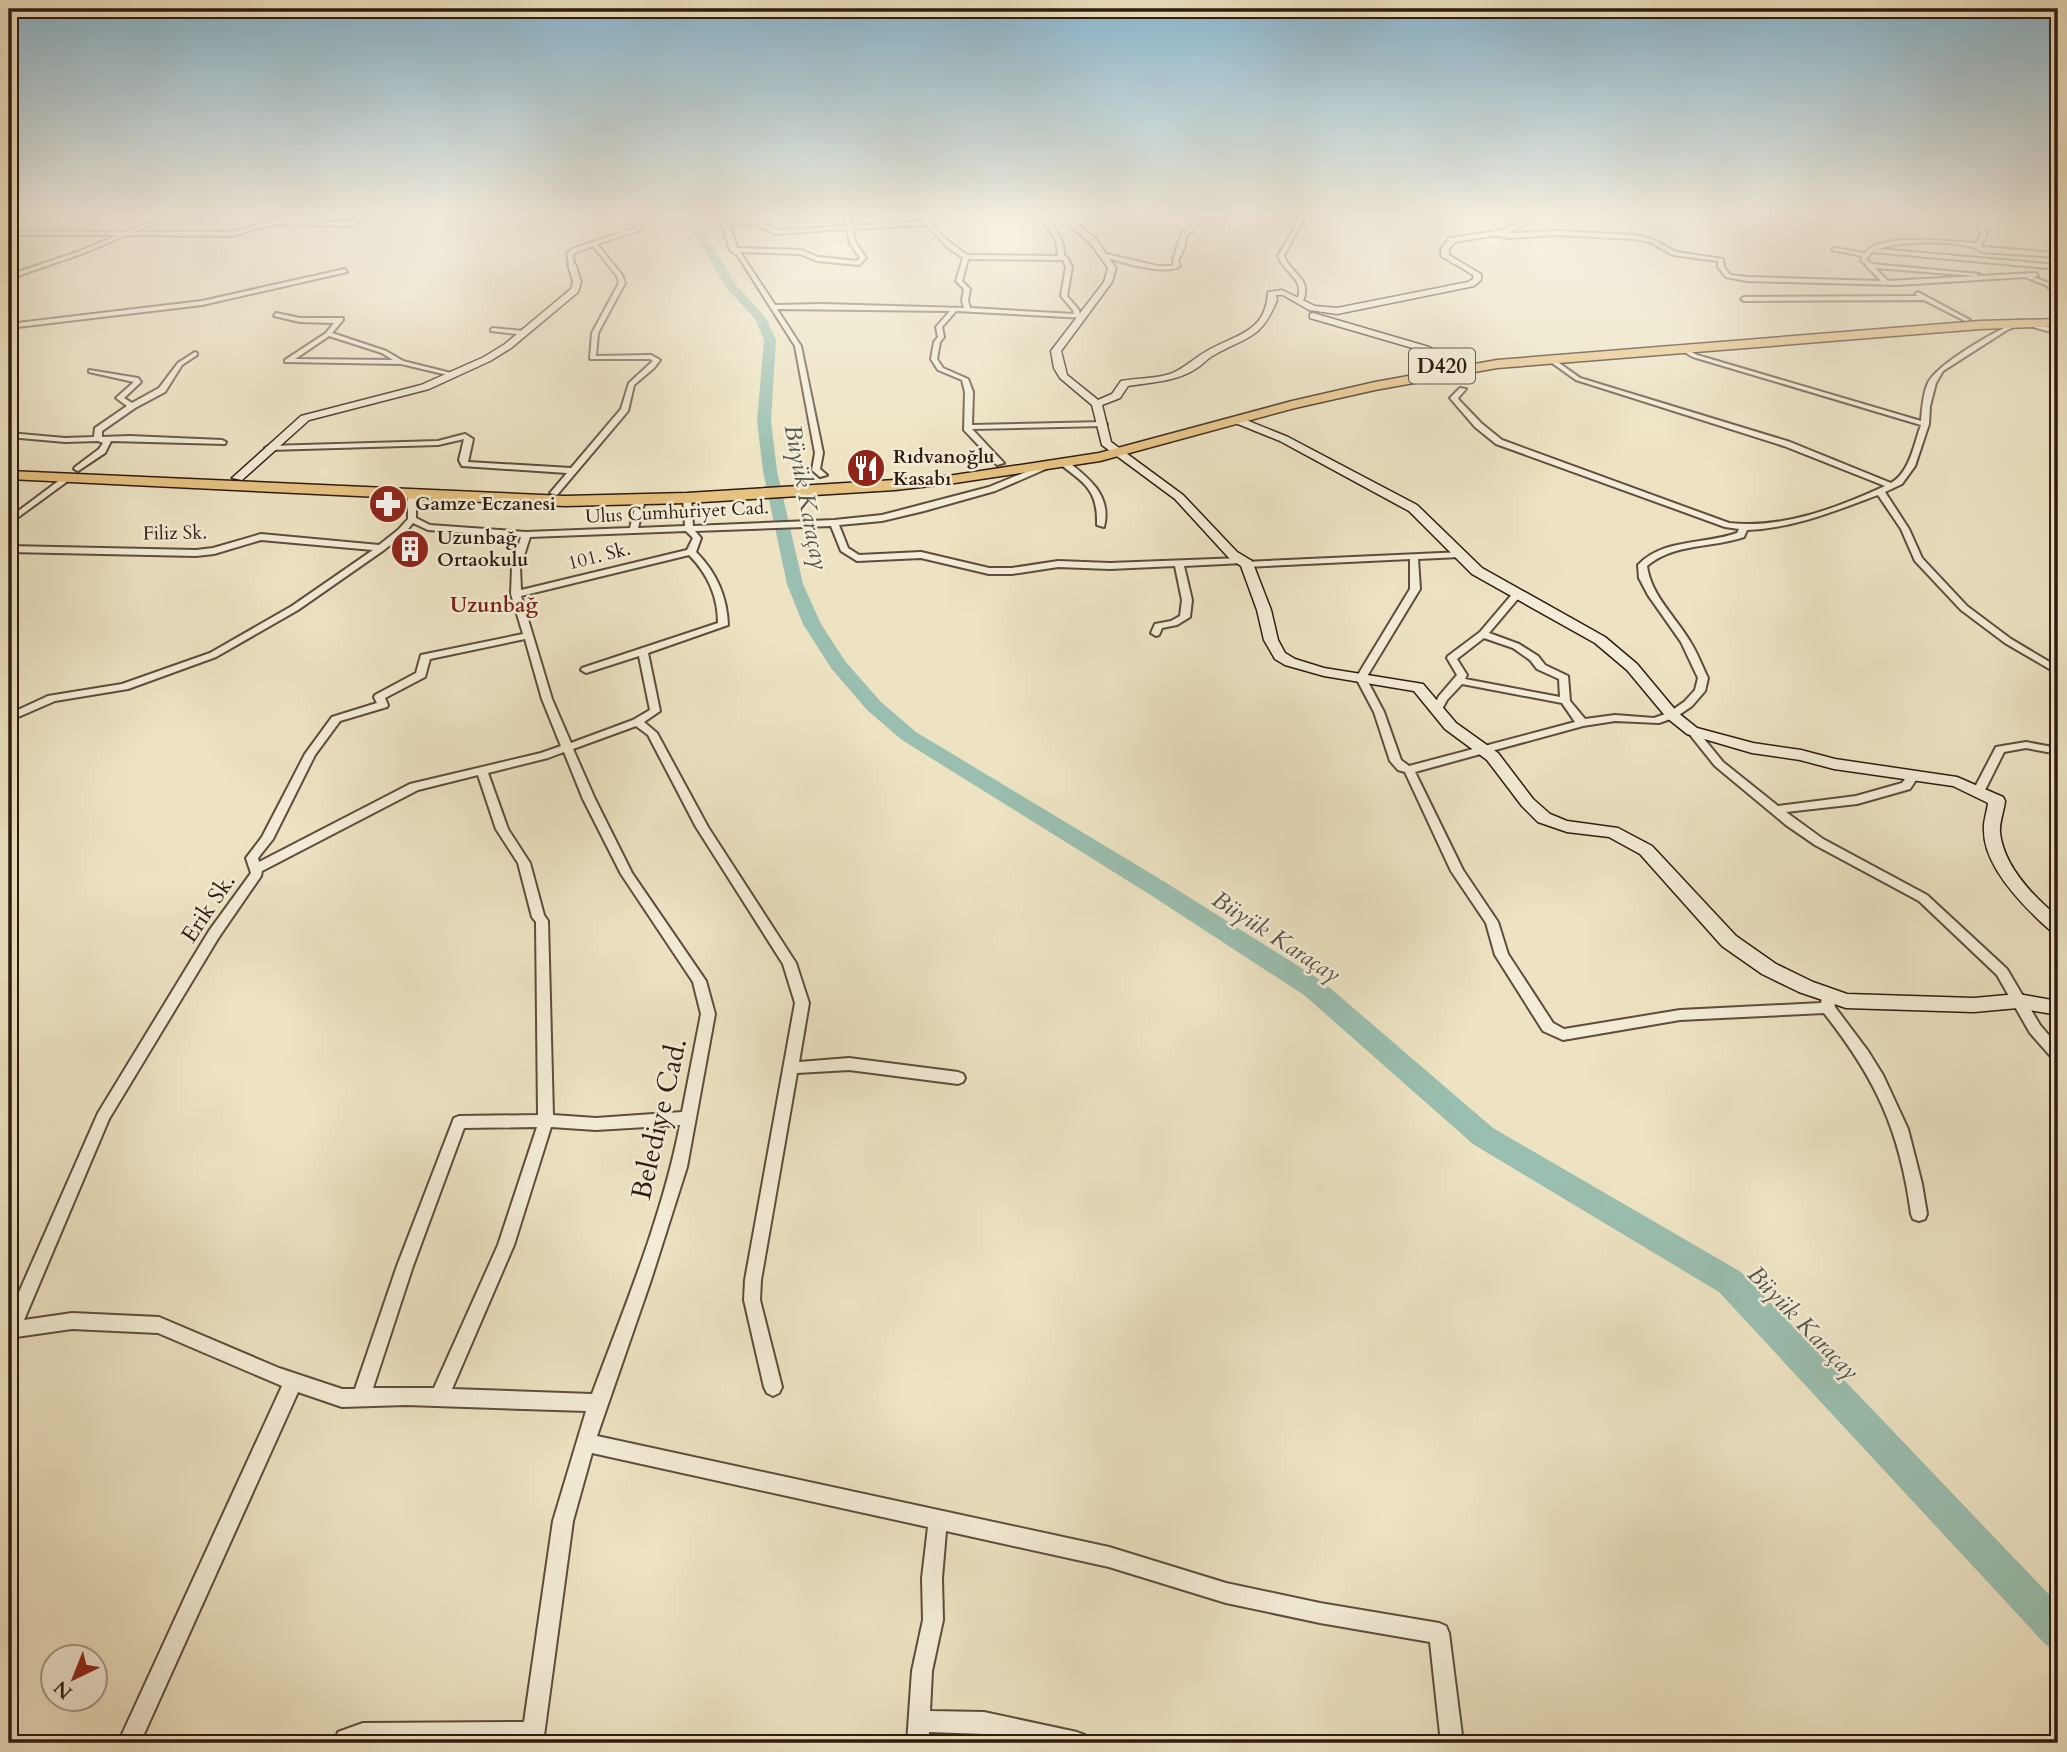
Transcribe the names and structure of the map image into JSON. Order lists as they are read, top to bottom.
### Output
{
  "streets": {
    "highway": ["D420"],
    "street": [
      "Ulus Cumhuriyet Cad.",
      "Filiz Sk.",
      "101. Sk.",
      "Erik Sk.",
      "Belediye Cad."
    ]
  },
  "crossings": [
    ["D420", "Ulus Cumhuriyet Cad."],
    ["Ulus Cumhuriyet Cad.", "Belediye Cad."],
    ["101. Sk.", "Belediye Cad."],
    ["Erik Sk.", "Belediye Cad."]
  ],
  "districts": ["Uzunbağ"],
  "water": ["Büyük Karaçay"],
  "places": {
    "restaurant": ["Rıdvanoğlu Kasabı"],
    "pharmacy": ["Gamze Eczanesi"],
    "building": ["Uzunbağ Ortaokulu"]
  },
  "north": "bottom left"
}
